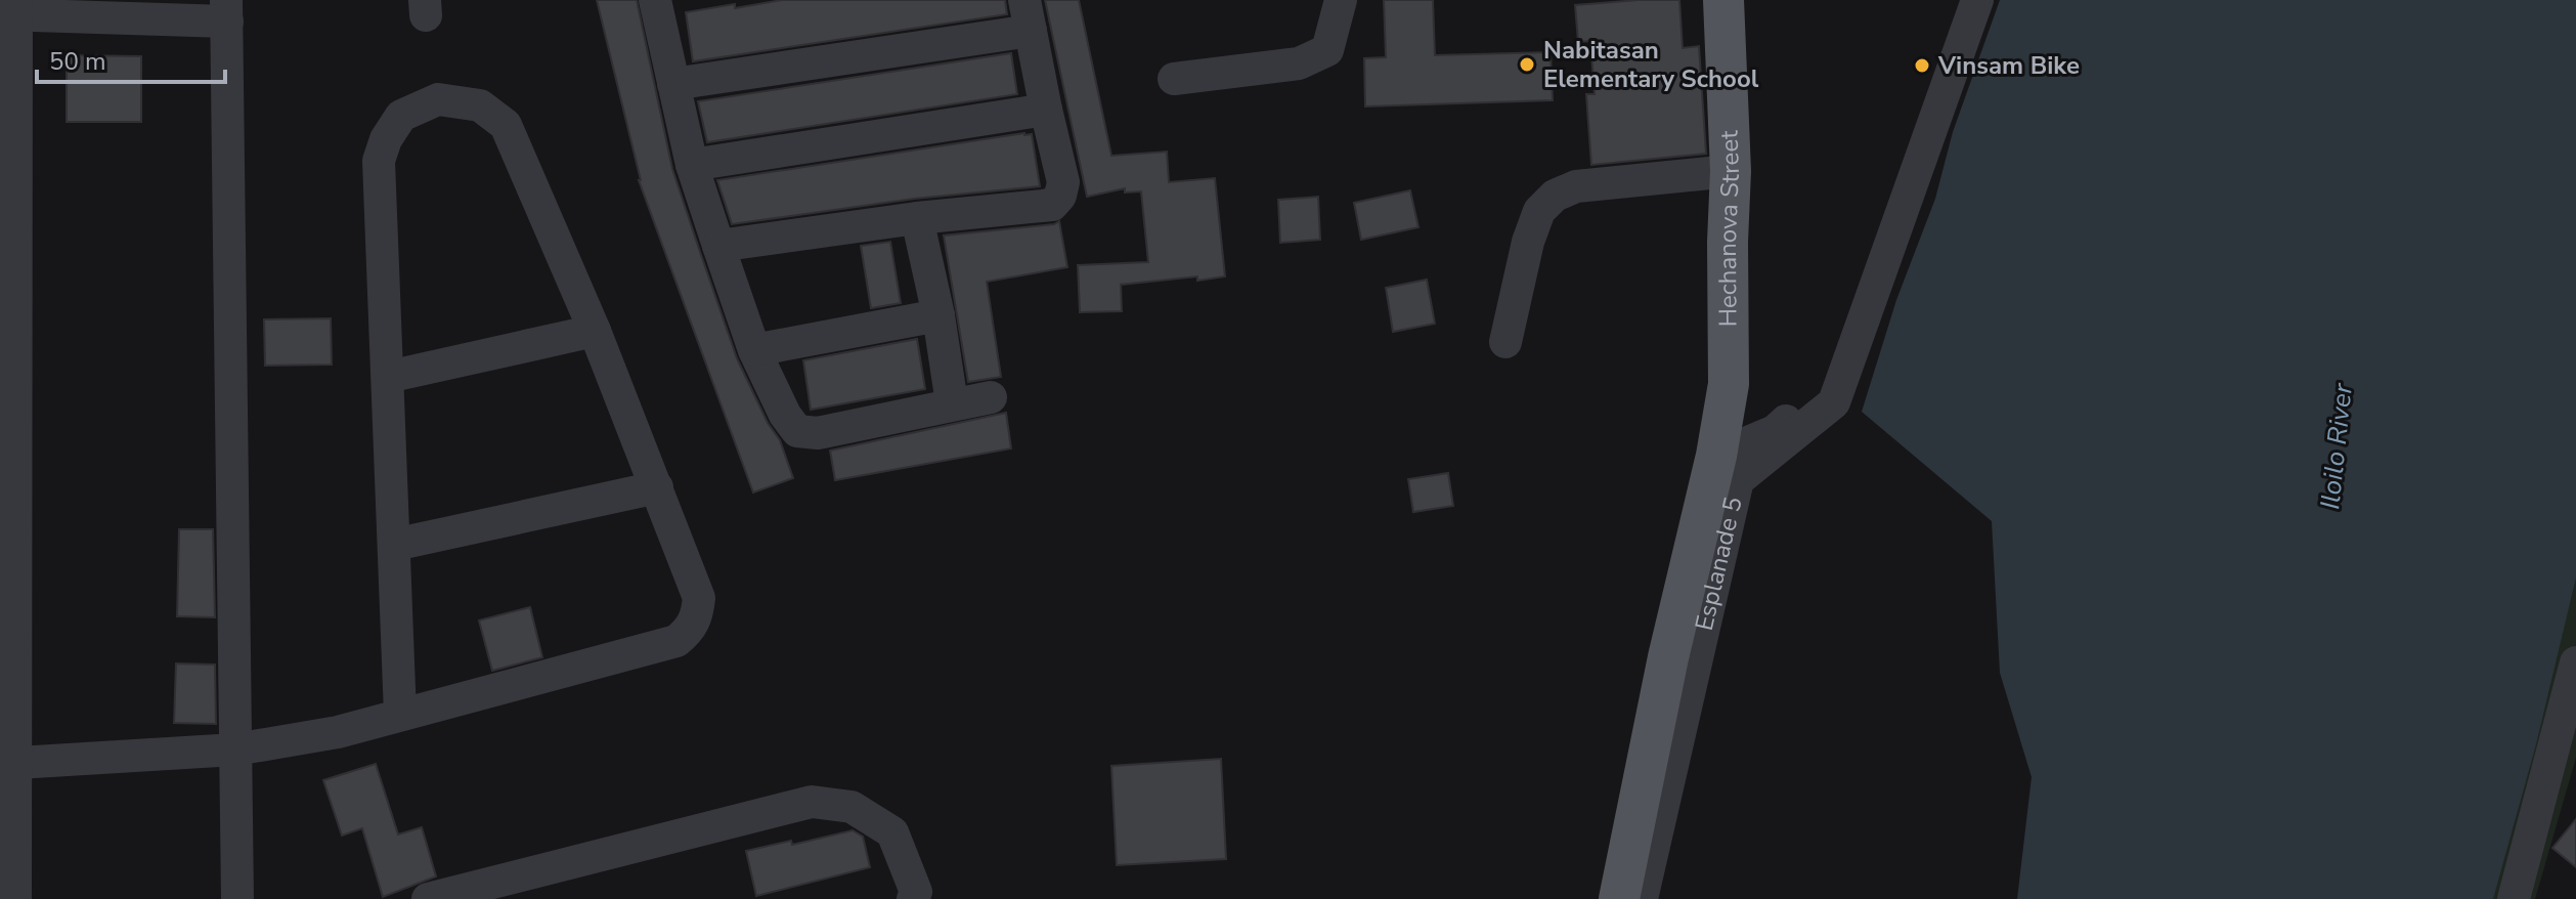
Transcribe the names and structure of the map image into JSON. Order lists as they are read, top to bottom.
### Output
{
  "streets": {
    "main road": ["Hechanova Street"],
    "street": ["Esplanade 5"]
  },
  "water": ["Iloilo River"],
  "places": ["Nabitasan Elementary School", "Vinsam Bike"],
  "scale_bar": "50 m"
}
